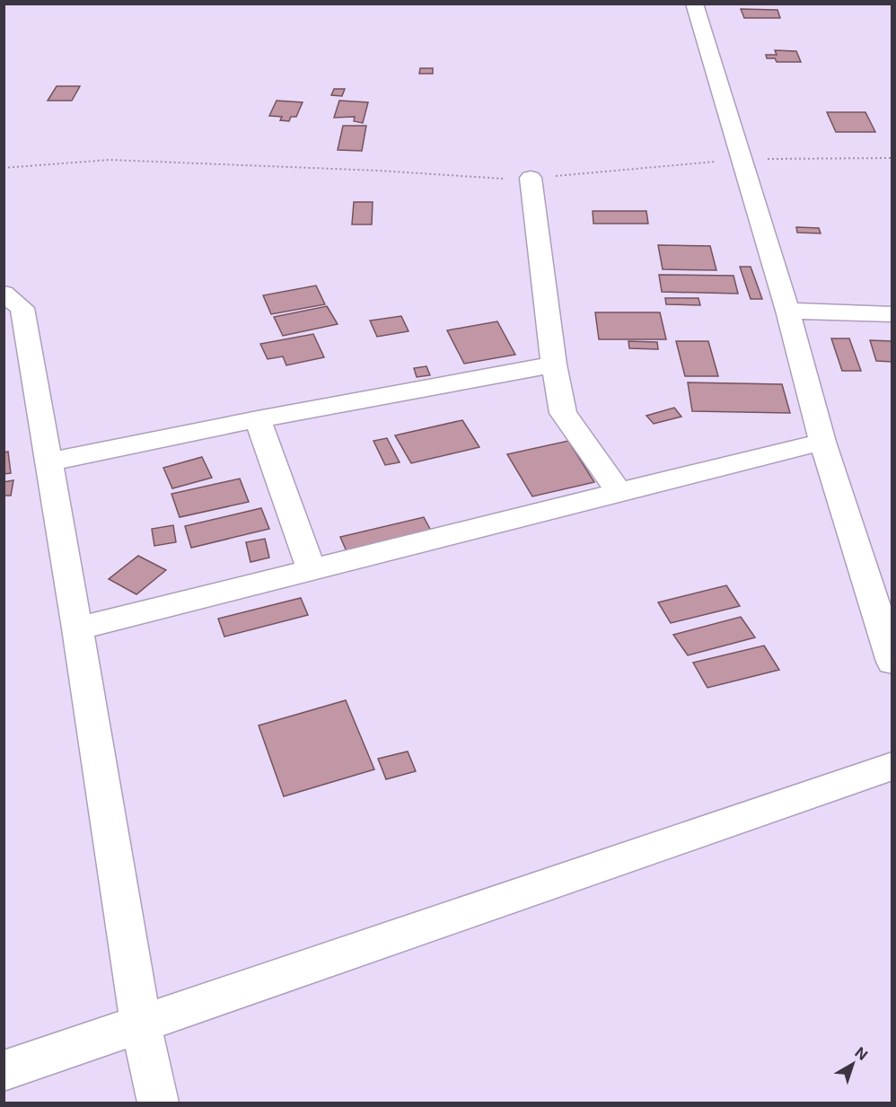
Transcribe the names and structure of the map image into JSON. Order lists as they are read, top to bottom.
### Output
{
  "north": "top right"
}
